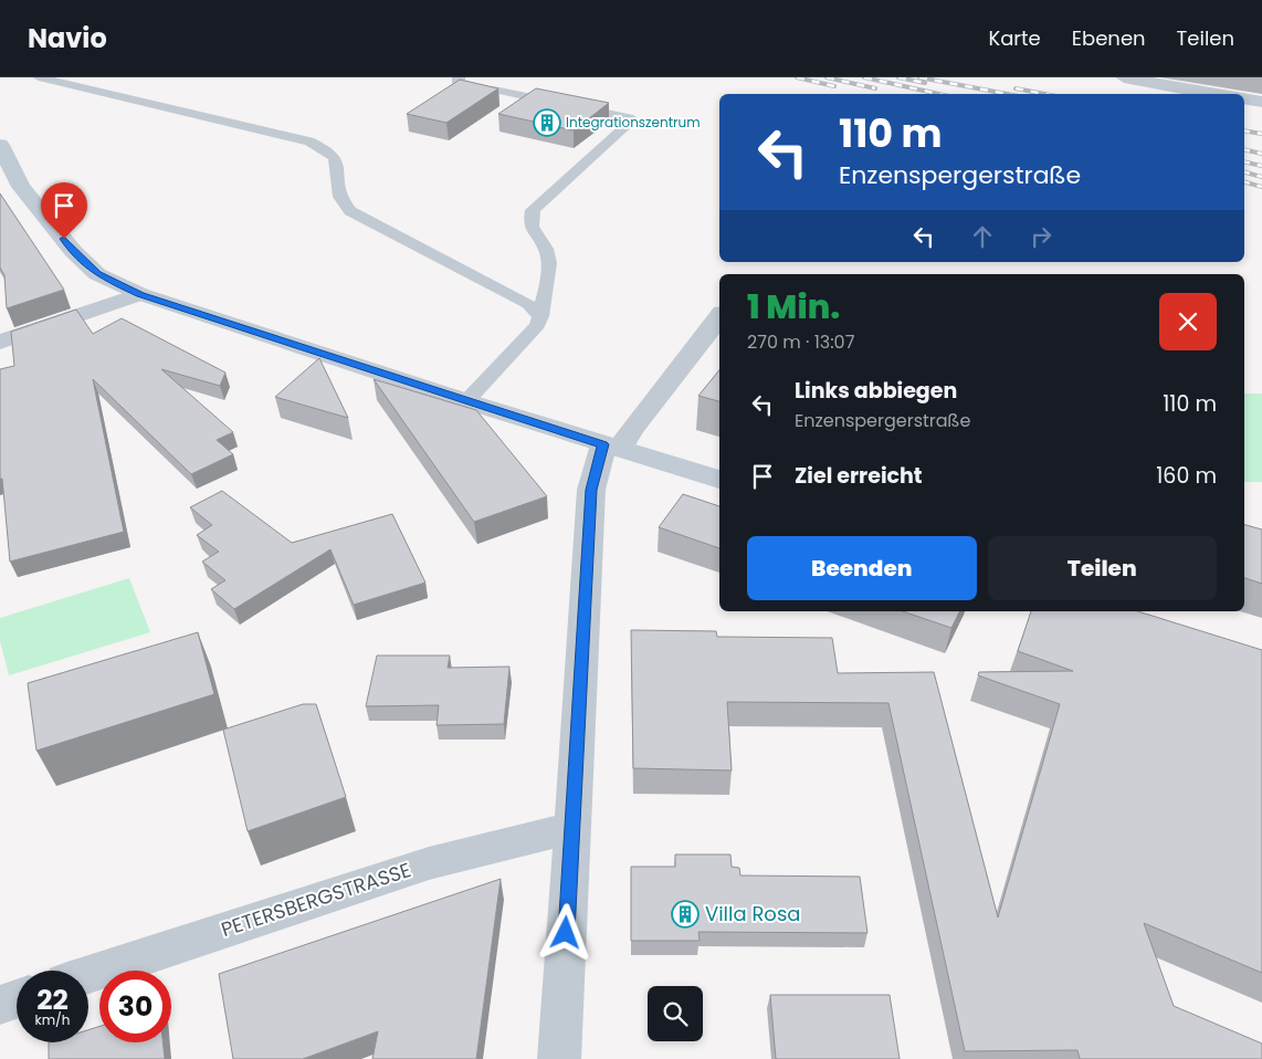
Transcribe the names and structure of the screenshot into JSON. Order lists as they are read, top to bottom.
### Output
{
  "streets": {
    "street": ["PETERSBERGSTRASSE"]
  },
  "places": {
    "building": ["Integrationszentrum", "Villa Rosa"]
  },
  "page": {
    "header": "Navio",
    "nav": ["Karte", "Ebenen", "Teilen"],
    "turn": ["110 m", "Enzenspergerstraße"],
    "heading": ["1 Min.", "270 m · 13:07"],
    "list": [
      {
        "name": "Links abbiegen",
        "note": "Enzenspergerstraße",
        "value": "110 m"
      },
      {
        "name": "Ziel erreicht",
        "value": "160 m"
      }
    ],
    "buttons": ["Beenden", "Teilen"],
    "speed": "22 km/h",
    "limit": "30"
  }
}
